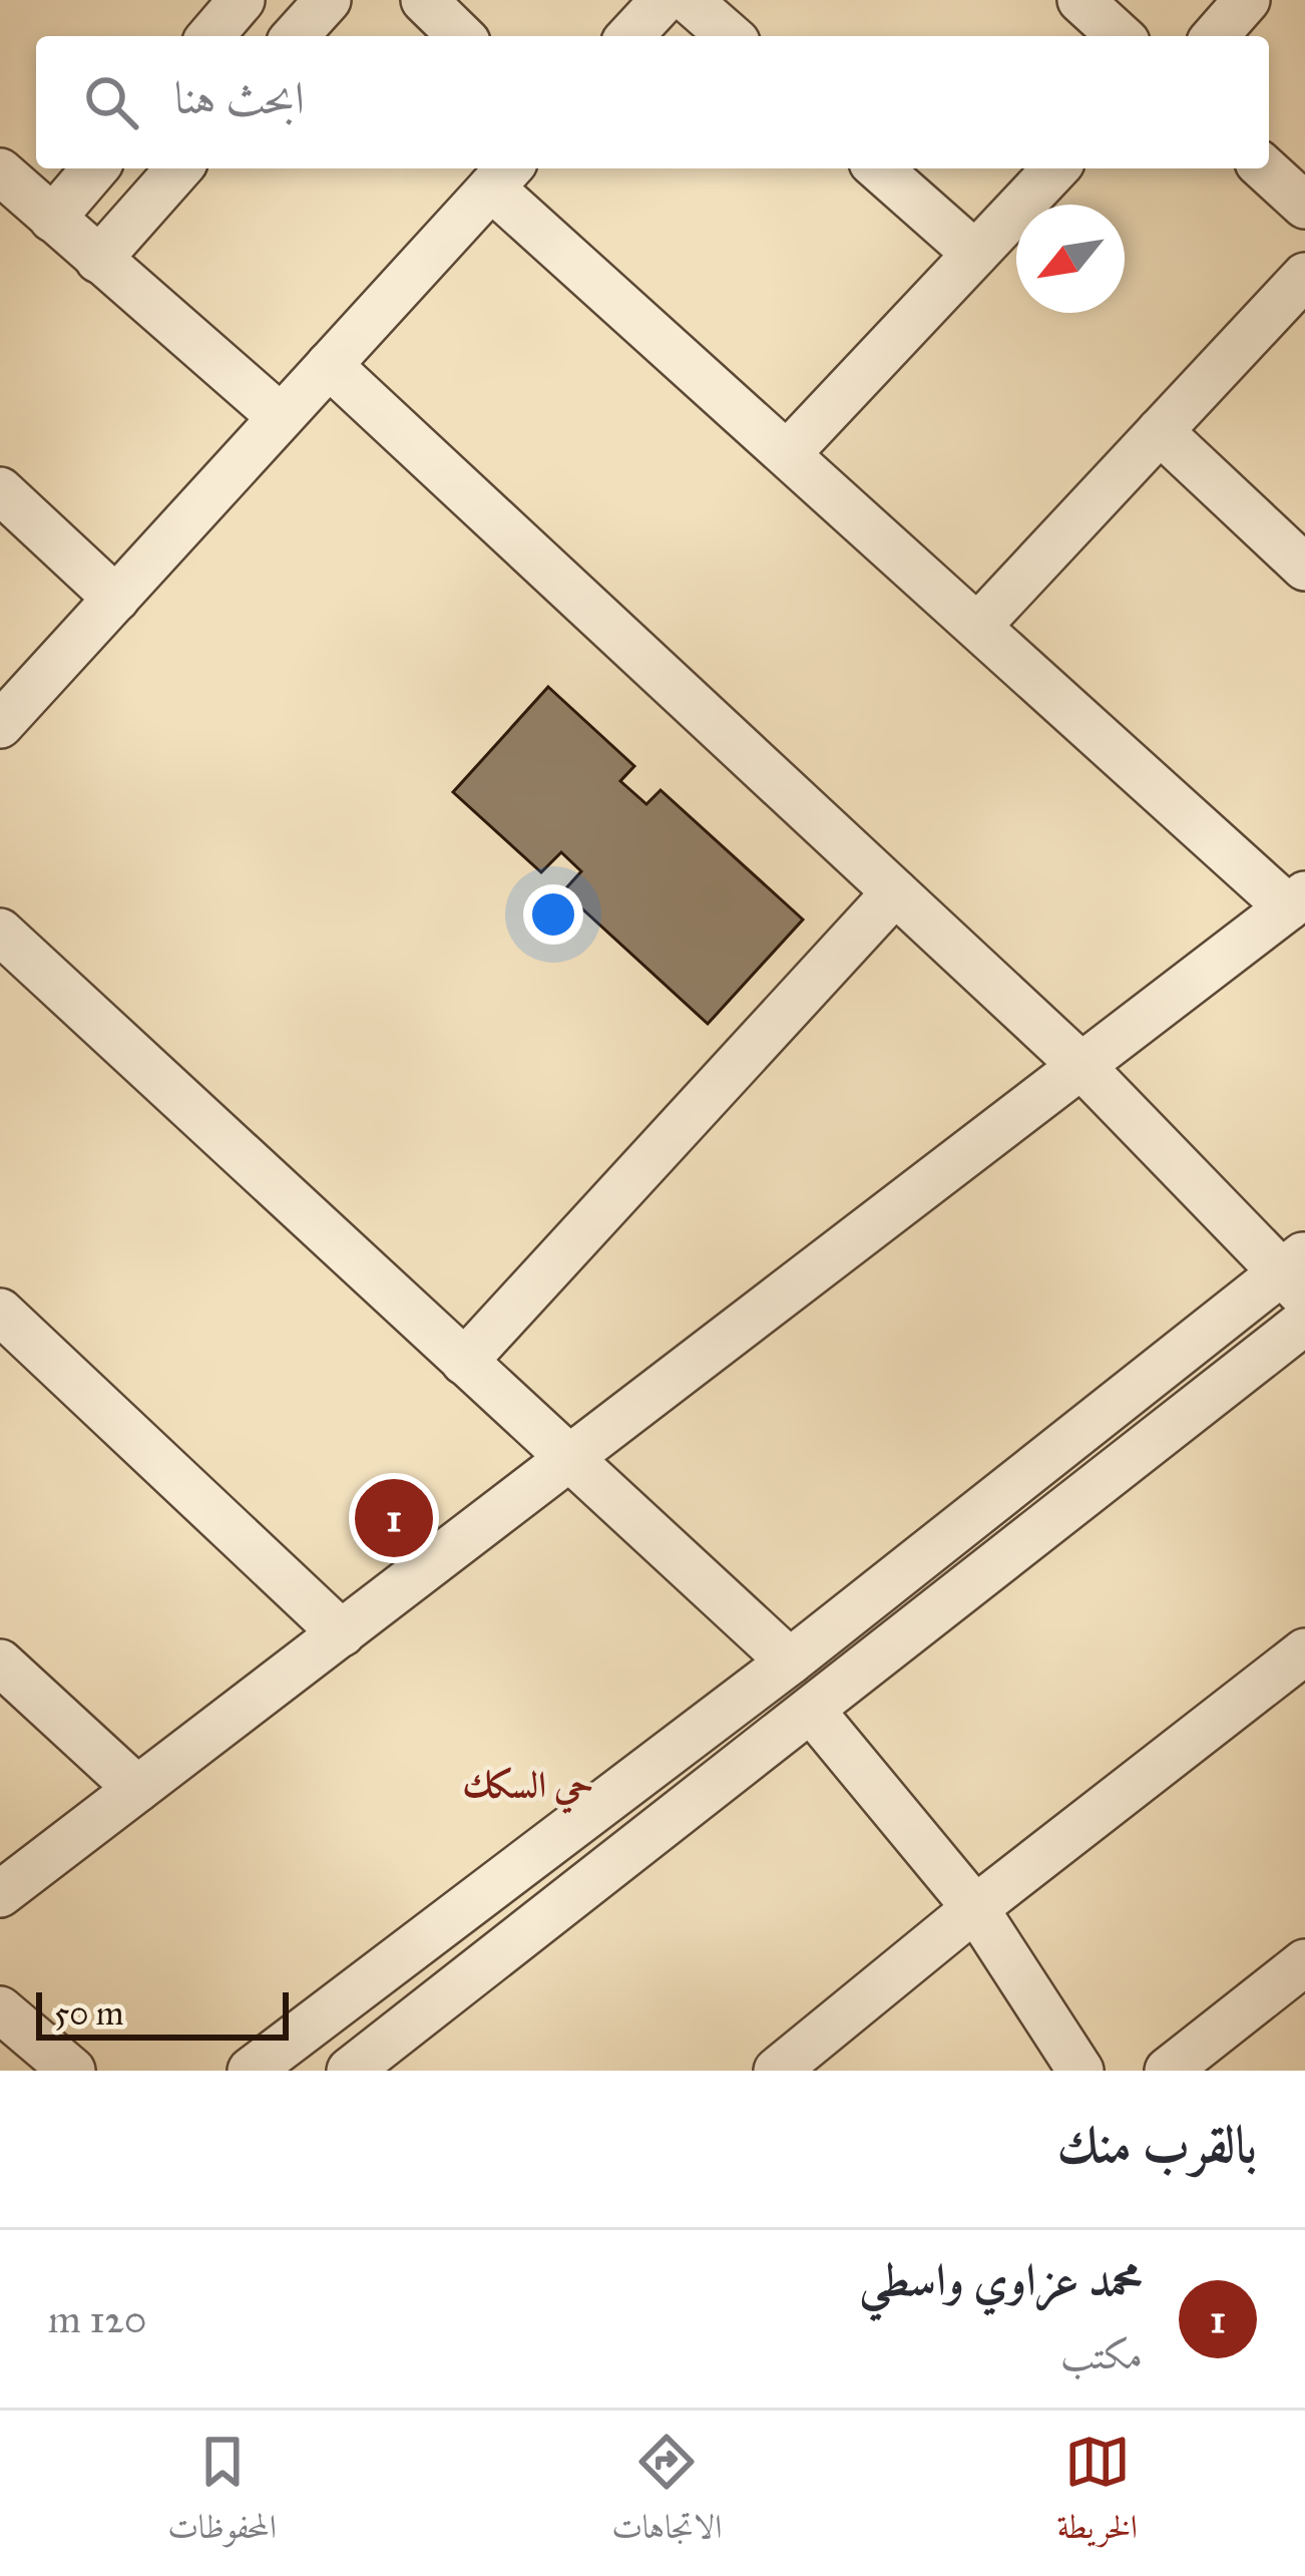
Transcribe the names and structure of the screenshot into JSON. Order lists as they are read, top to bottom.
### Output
{
  "districts": ["حي السكك"],
  "scale_bar": "50 m",
  "north": "bottom left",
  "page": {
    "search": "ابحث هنا",
    "pins": "1",
    "scale": "50 m",
    "heading": "بالقرب منك",
    "list": [
      {
        "mark": "1",
        "name": "محمد عزاوي واسطي",
        "note": "مكتب",
        "value": "120 m"
      }
    ],
    "nav": ["الخريطة", "الاتجاهات", "المحفوظات"]
  }
}
